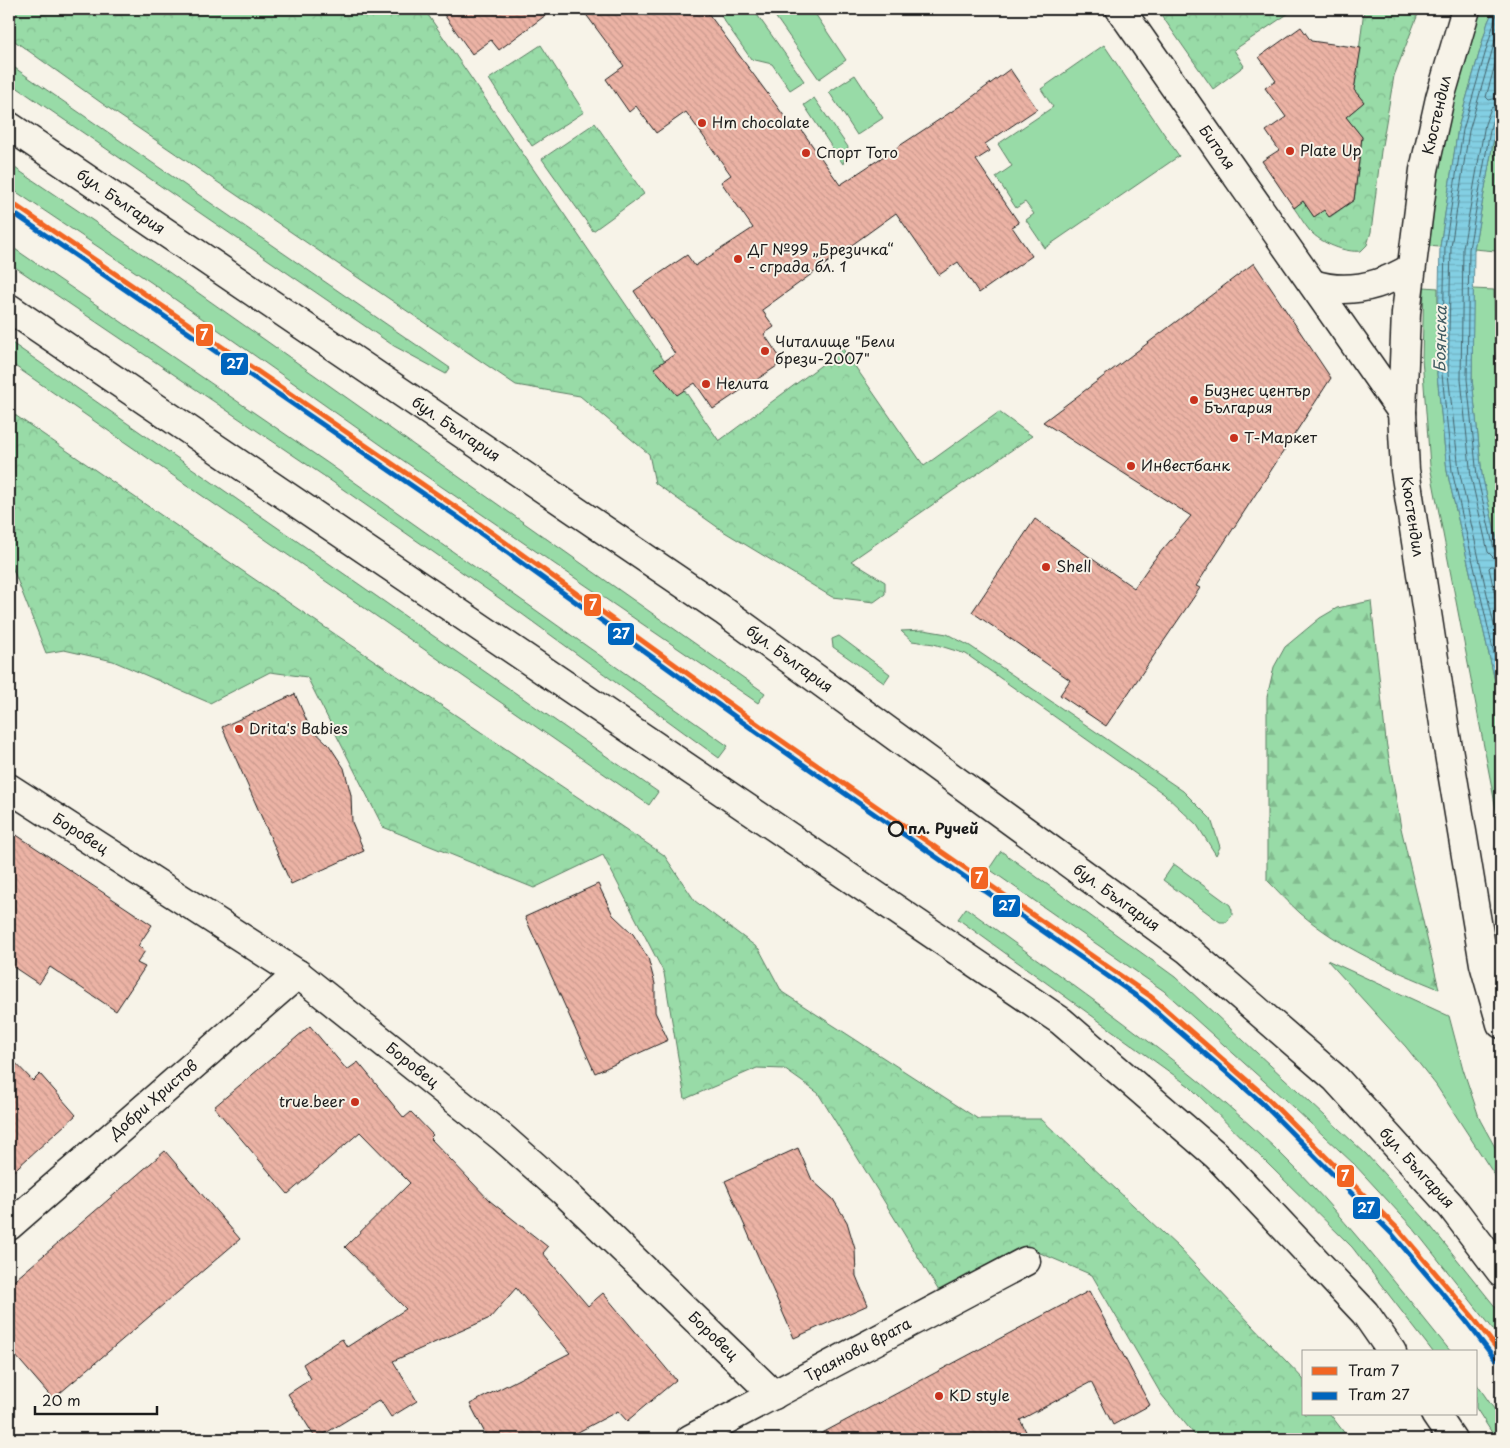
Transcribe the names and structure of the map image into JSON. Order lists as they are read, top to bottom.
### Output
{
  "streets": {
    "main road": [
      "Кюстендил",
      "Битоля",
      "бул. България",
      "Боровец",
      "Добри Христов",
      "Траянови врата"
    ]
  },
  "crossings": [
    ["Кюстендил", "Битоля"],
    ["Боровец", "Добри Христов"],
    ["Боровец", "Траянови врата"]
  ],
  "water": ["Боянска"],
  "places": [
    "Hm chocolate",
    "Plate Up",
    "Спорт Тото",
    "ДГ №99 „Брезичка“ - сграда бл. 1",
    "Читалище \"Бели брези-2007\"",
    "Нелита",
    "Бизнес център България",
    "Т-Маркет",
    "Инвестбанк",
    "Shell",
    "Drita's Babies",
    "пл. Ручей",
    "true.beer",
    "KD style"
  ],
  "lines": ["tram line 7", "tram line 27"],
  "legend": ["Tram 7", "Tram 27"],
  "scale_bar": "20 m"
}
